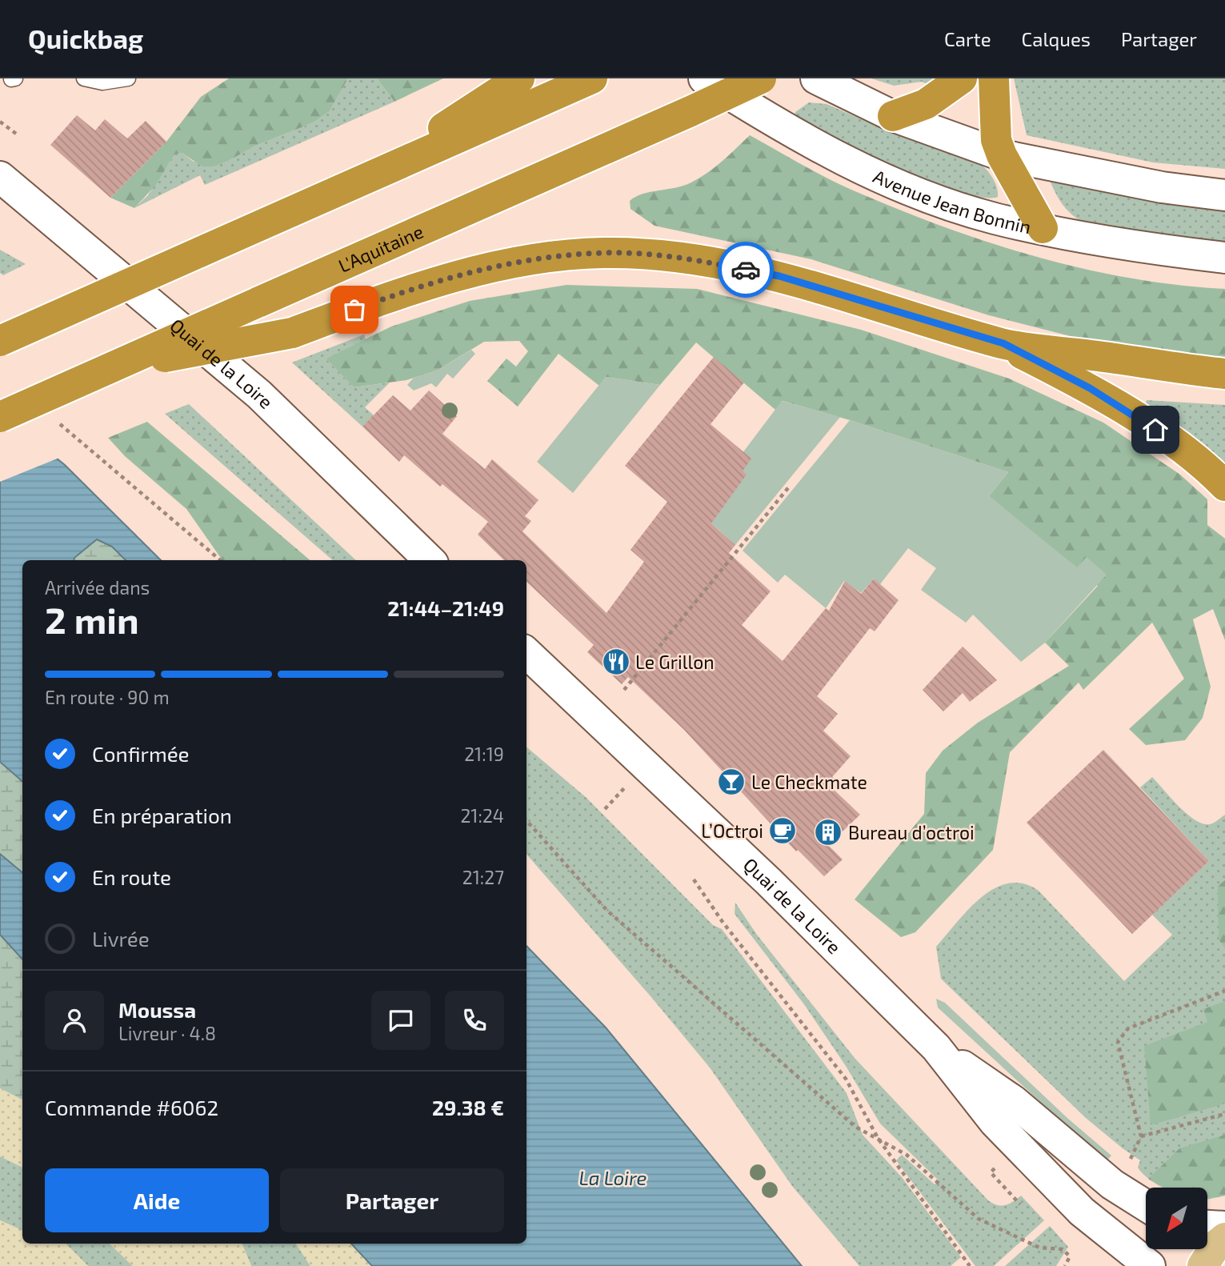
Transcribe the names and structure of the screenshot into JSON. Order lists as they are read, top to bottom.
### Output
{
  "streets": {
    "highway": ["L'Aquitaine"],
    "main road": ["Avenue Jean Bonnin", "Quai de la Loire"]
  },
  "water": ["La Loire"],
  "places": {
    "restaurant": ["Le Grillon"],
    "bar": ["Le Checkmate"],
    "cafe": ["L’Octroi"],
    "building": ["Bureau d’octroi"]
  },
  "north": "bottom left",
  "page": {
    "header": "Quickbag",
    "nav": ["Carte", "Calques", "Partager"],
    "heading": ["2 min", "Arrivée dans", "21:44–21:49"],
    "panel": [
      "Moussa",
      "Livreur · 4.8",
      "Commande #6062",
      "29.38 €"
    ],
    "bar": "En route · 90 m",
    "list": [
      ["Confirmée", "21:19"],
      ["En préparation", "21:24"],
      ["En route", "21:27"],
      "Livrée"
    ],
    "buttons": ["Aide", "Partager"]
  }
}
